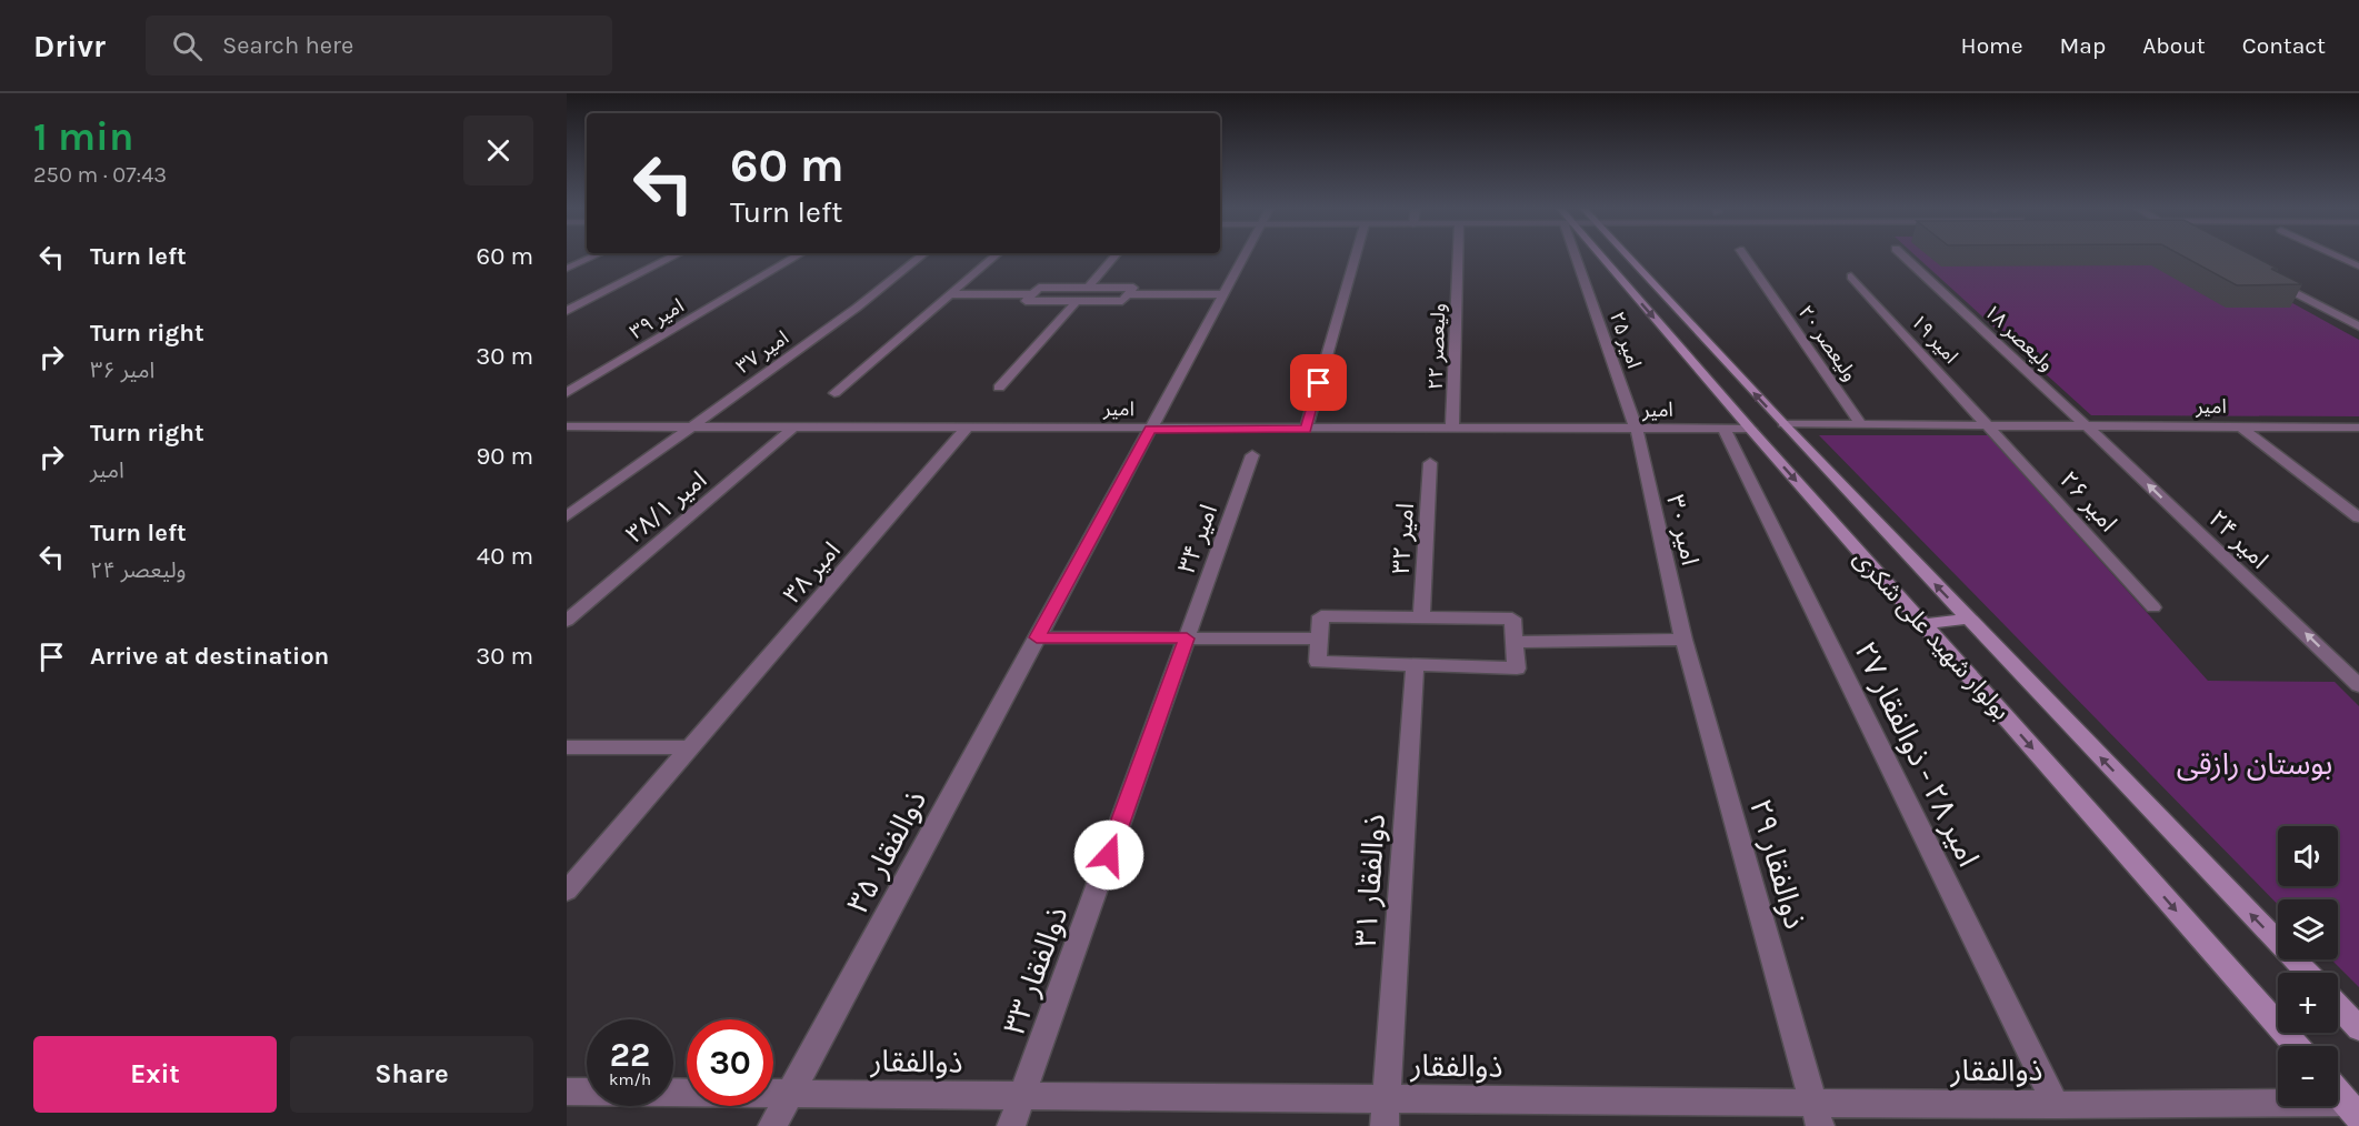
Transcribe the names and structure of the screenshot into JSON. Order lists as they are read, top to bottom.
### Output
{
  "streets": {
    "main road": ["بولوار شهید علی شکری"],
    "street": [
      "امیر ۳۹",
      "ولیعصر ۱۸",
      "امیر ۱۹",
      "امیر ۲۵",
      "ولیعصر ۲۰",
      "ولیعصر ۲۲",
      "امیر ۳۷",
      "امیر",
      "امیر ۲۶",
      "امیر ۳۸/۱",
      "امیر ۳۰",
      "امیر ۳۴",
      "امیر ۳۲",
      "امیر ۲۴",
      "امیر ۳۸",
      "امیر ۲۸ - ذوالفقار ۲۷",
      "ذوالفقار ۳۵",
      "ذوالفقار ۲۹",
      "ذوالفقار ۳۱",
      "ذوالفقار ۳۳",
      "ذوالفقار"
    ]
  },
  "crossings": [
    ["ولیعصر ۱۸", "امیر"],
    ["ولیعصر ۱۸", "امیر ۲۴"],
    ["امیر ۱۹", "امیر"],
    ["امیر ۱۹", "امیر ۲۶"],
    ["امیر ۲۵", "امیر"],
    ["امیر ۲۵", "امیر ۳۰"],
    ["ولیعصر ۲۰", "امیر"],
    ["ولیعصر ۲۲", "امیر"],
    ["امیر ۳۷", "امیر"],
    ["امیر", "امیر ۲۶"],
    ["امیر", "امیر ۳۸/۱"],
    ["امیر", "امیر ۳۰"],
    ["امیر", "امیر ۲۴"],
    ["امیر", "امیر ۳۸"],
    ["امیر", "بولوار شهید علی شکری"],
    ["امیر", "امیر ۲۸ - ذوالفقار ۲۷"],
    ["امیر", "ذوالفقار ۳۵"],
    ["امیر ۳۰", "ذوالفقار ۲۹"],
    ["امیر ۳۴", "ذوالفقار ۳۳"],
    ["امیر ۲۸ - ذوالفقار ۲۷", "ذوالفقار"],
    ["ذوالفقار ۳۵", "ذوالفقار"],
    ["ذوالفقار ۲۹", "ذوالفقار"],
    ["ذوالفقار ۳۱", "ذوالفقار"],
    ["ذوالفقار ۳۳", "ذوالفقار"]
  ],
  "parks": ["بوستان رازقی"],
  "page": {
    "header": "Drivr",
    "search": "Search here",
    "nav": [
      "Home",
      "Map",
      "About",
      "Contact"
    ],
    "heading": ["1 min", "250 m · 07:43"],
    "turn": ["60 m", "Turn left"],
    "list": [
      {
        "name": "Turn left",
        "value": "60 m"
      },
      {
        "name": "Turn right",
        "note": "امیر ۳۶",
        "value": "30 m"
      },
      {
        "name": "Turn right",
        "note": "امیر",
        "value": "90 m"
      },
      {
        "name": "Turn left",
        "note": "ولیعصر ۲۴",
        "value": "40 m"
      },
      {
        "name": "Arrive at destination",
        "value": "30 m"
      }
    ],
    "map_buttons": ["+", "−"],
    "speed": "22 km/h",
    "limit": "30",
    "buttons": ["Exit", "Share"]
  }
}
